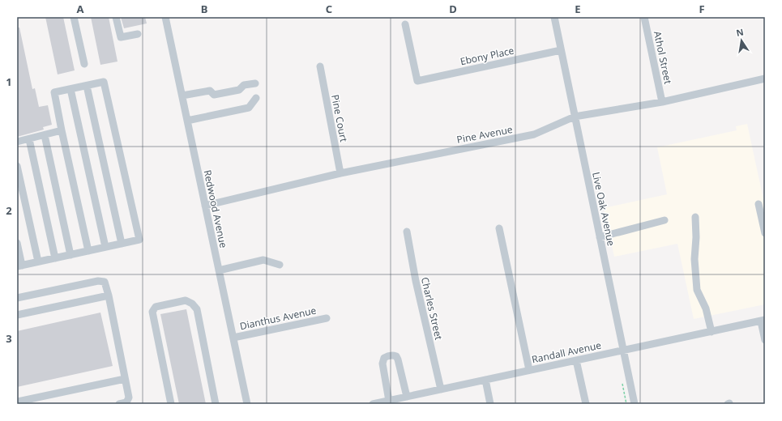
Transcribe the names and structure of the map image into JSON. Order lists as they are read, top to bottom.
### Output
{
  "streets": {
    "street": [
      "Ebony Place",
      "Athol Street",
      "Pine Court",
      "Pine Avenue",
      "Redwood Avenue",
      "Live Oak Avenue",
      "Charles Street",
      "Dianthus Avenue",
      "Randall Avenue"
    ]
  },
  "crossings": [
    ["Ebony Place", "Live Oak Avenue"],
    ["Athol Street", "Pine Avenue"],
    ["Pine Court", "Pine Avenue"],
    ["Pine Avenue", "Redwood Avenue"],
    ["Pine Avenue", "Live Oak Avenue"],
    ["Redwood Avenue", "Dianthus Avenue"],
    ["Live Oak Avenue", "Randall Avenue"],
    ["Charles Street", "Randall Avenue"]
  ],
  "north": "top",
  "grid": {
    "columns": [
      "A",
      "B",
      "C",
      "D",
      "E",
      "F"
    ],
    "rows": ["1", "2", "3"]
  }
}
